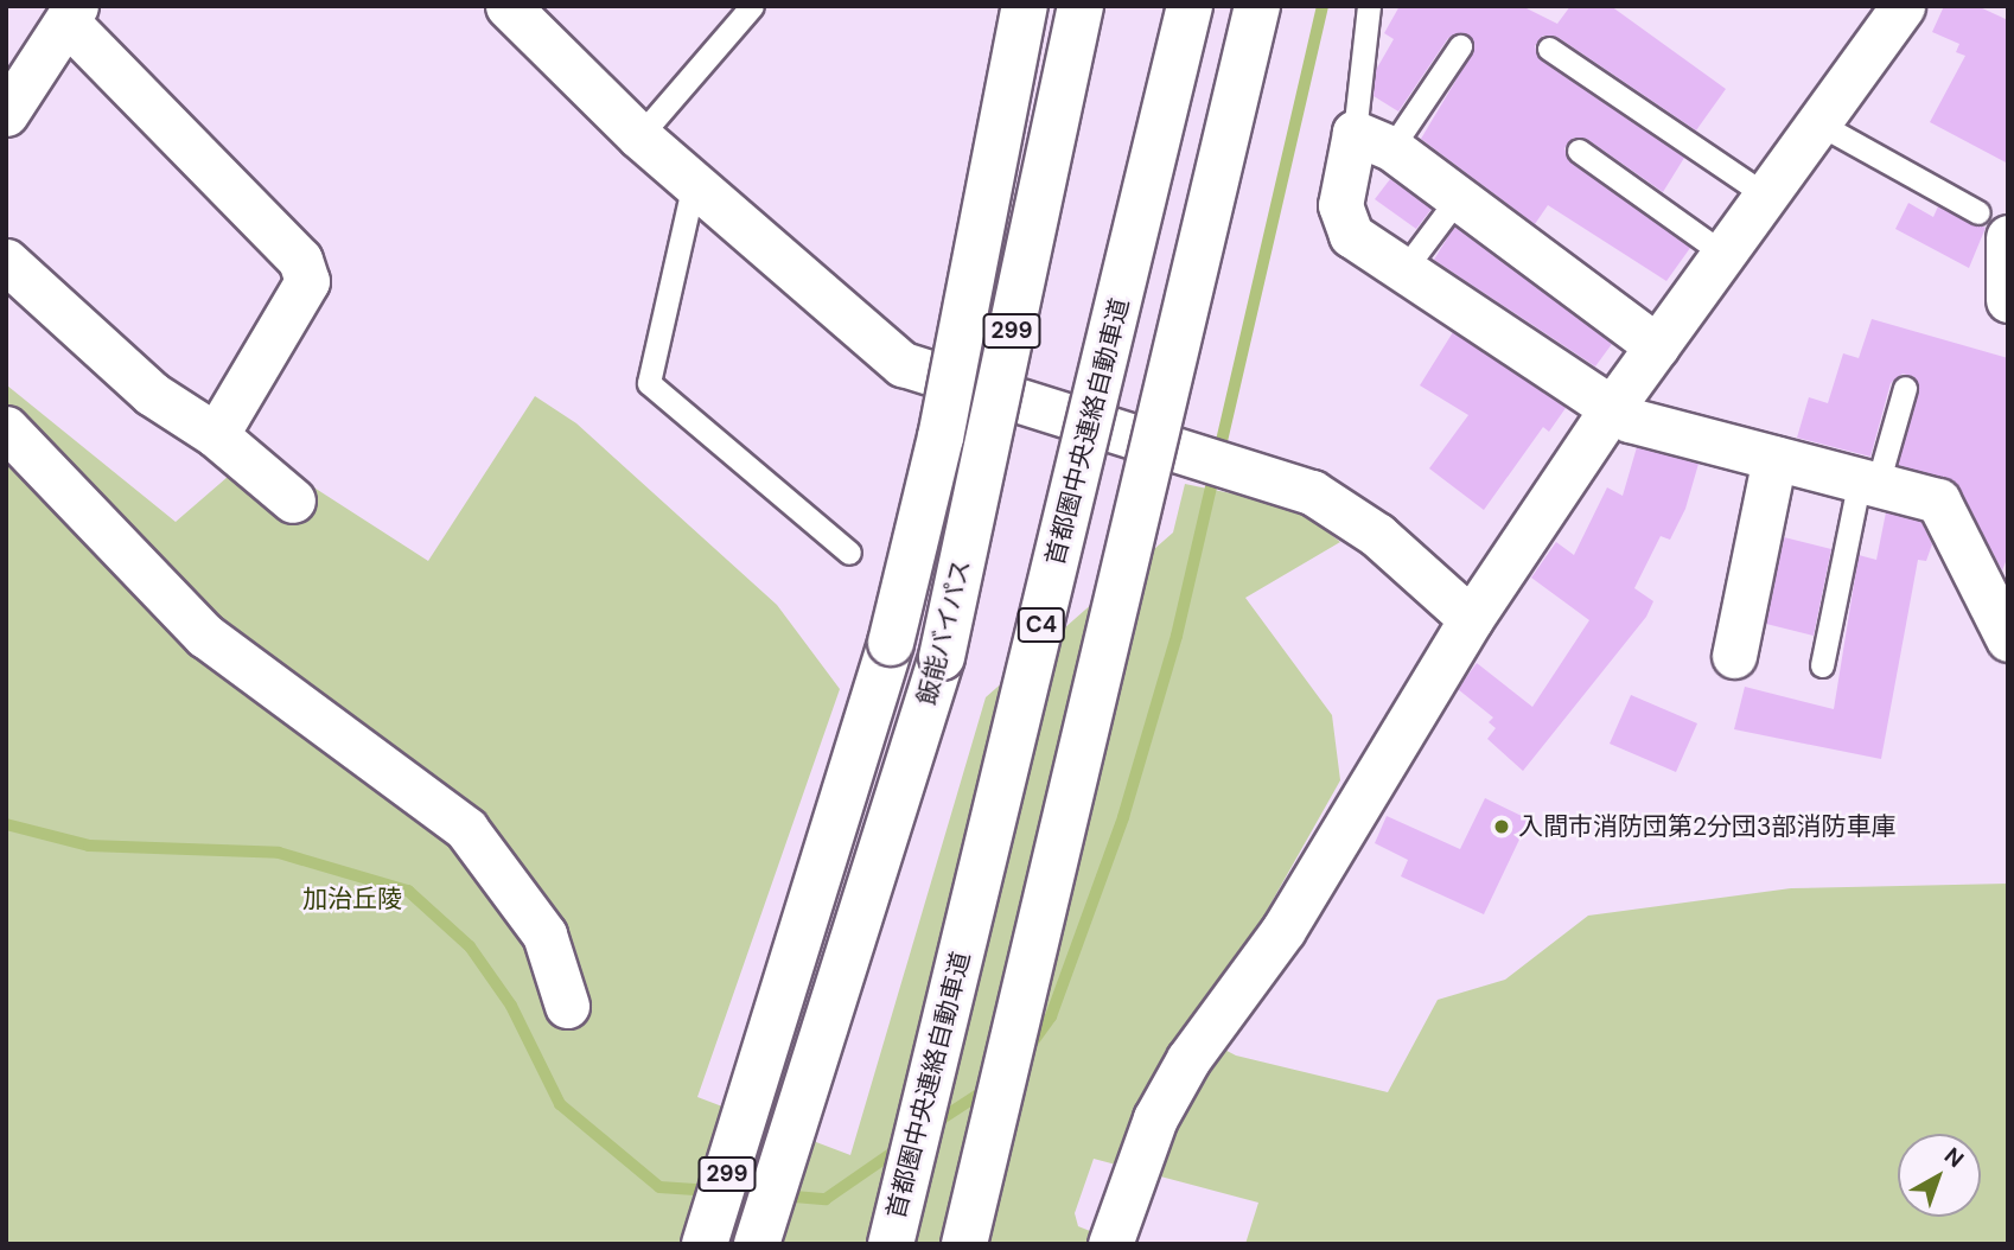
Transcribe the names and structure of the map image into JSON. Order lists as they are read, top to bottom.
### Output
{
  "streets": {
    "highway": [
      "299",
      "首都圏中央連絡自動車道",
      "C4",
      "飯能バイパス"
    ]
  },
  "parks": ["加治丘陵"],
  "places": ["入間市消防団第2分団3部消防車庫"],
  "north": "top right"
}
